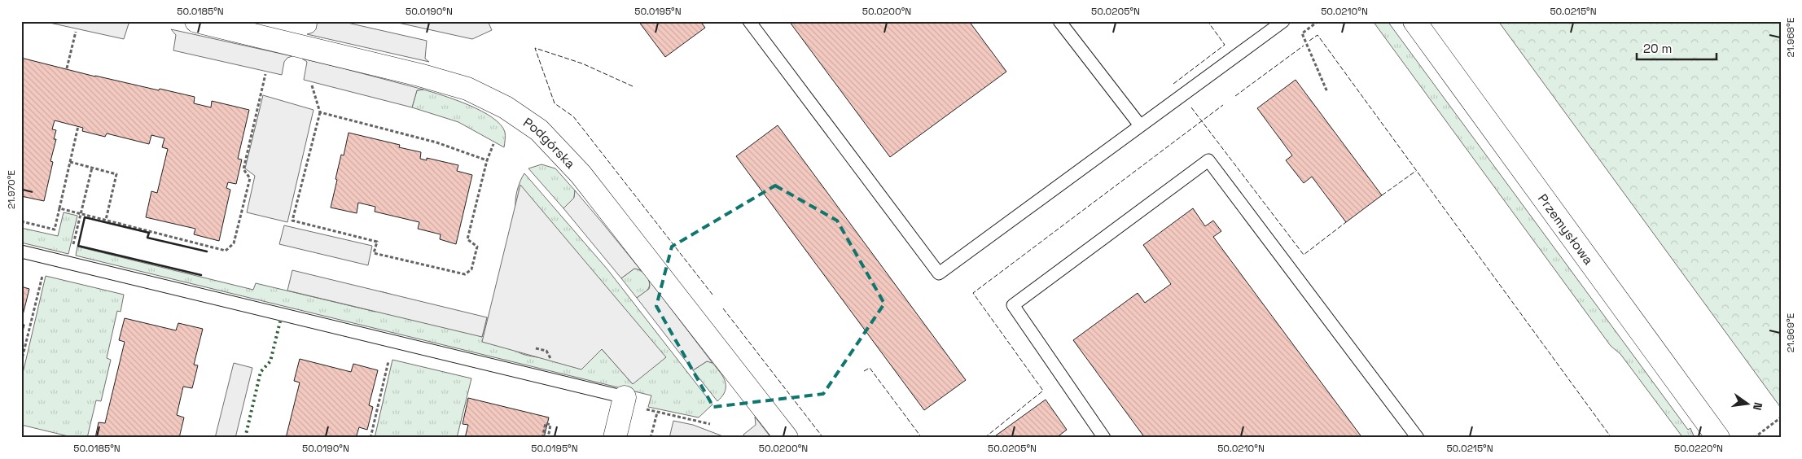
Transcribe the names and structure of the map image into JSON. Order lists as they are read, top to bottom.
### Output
{
  "streets": {
    "street": ["Podgórska", "Przemysłowa"]
  },
  "scale_bar": "20 m",
  "north": "right",
  "coordinates": [
    "50.0185°N",
    "50.0190°N",
    "50.0195°N",
    "50.0200°N",
    "50.0205°N",
    "50.0210°N",
    "50.0215°N",
    "21.968°E",
    "21.970°E",
    "21.969°E",
    "50.0220°N"
  ]
}
